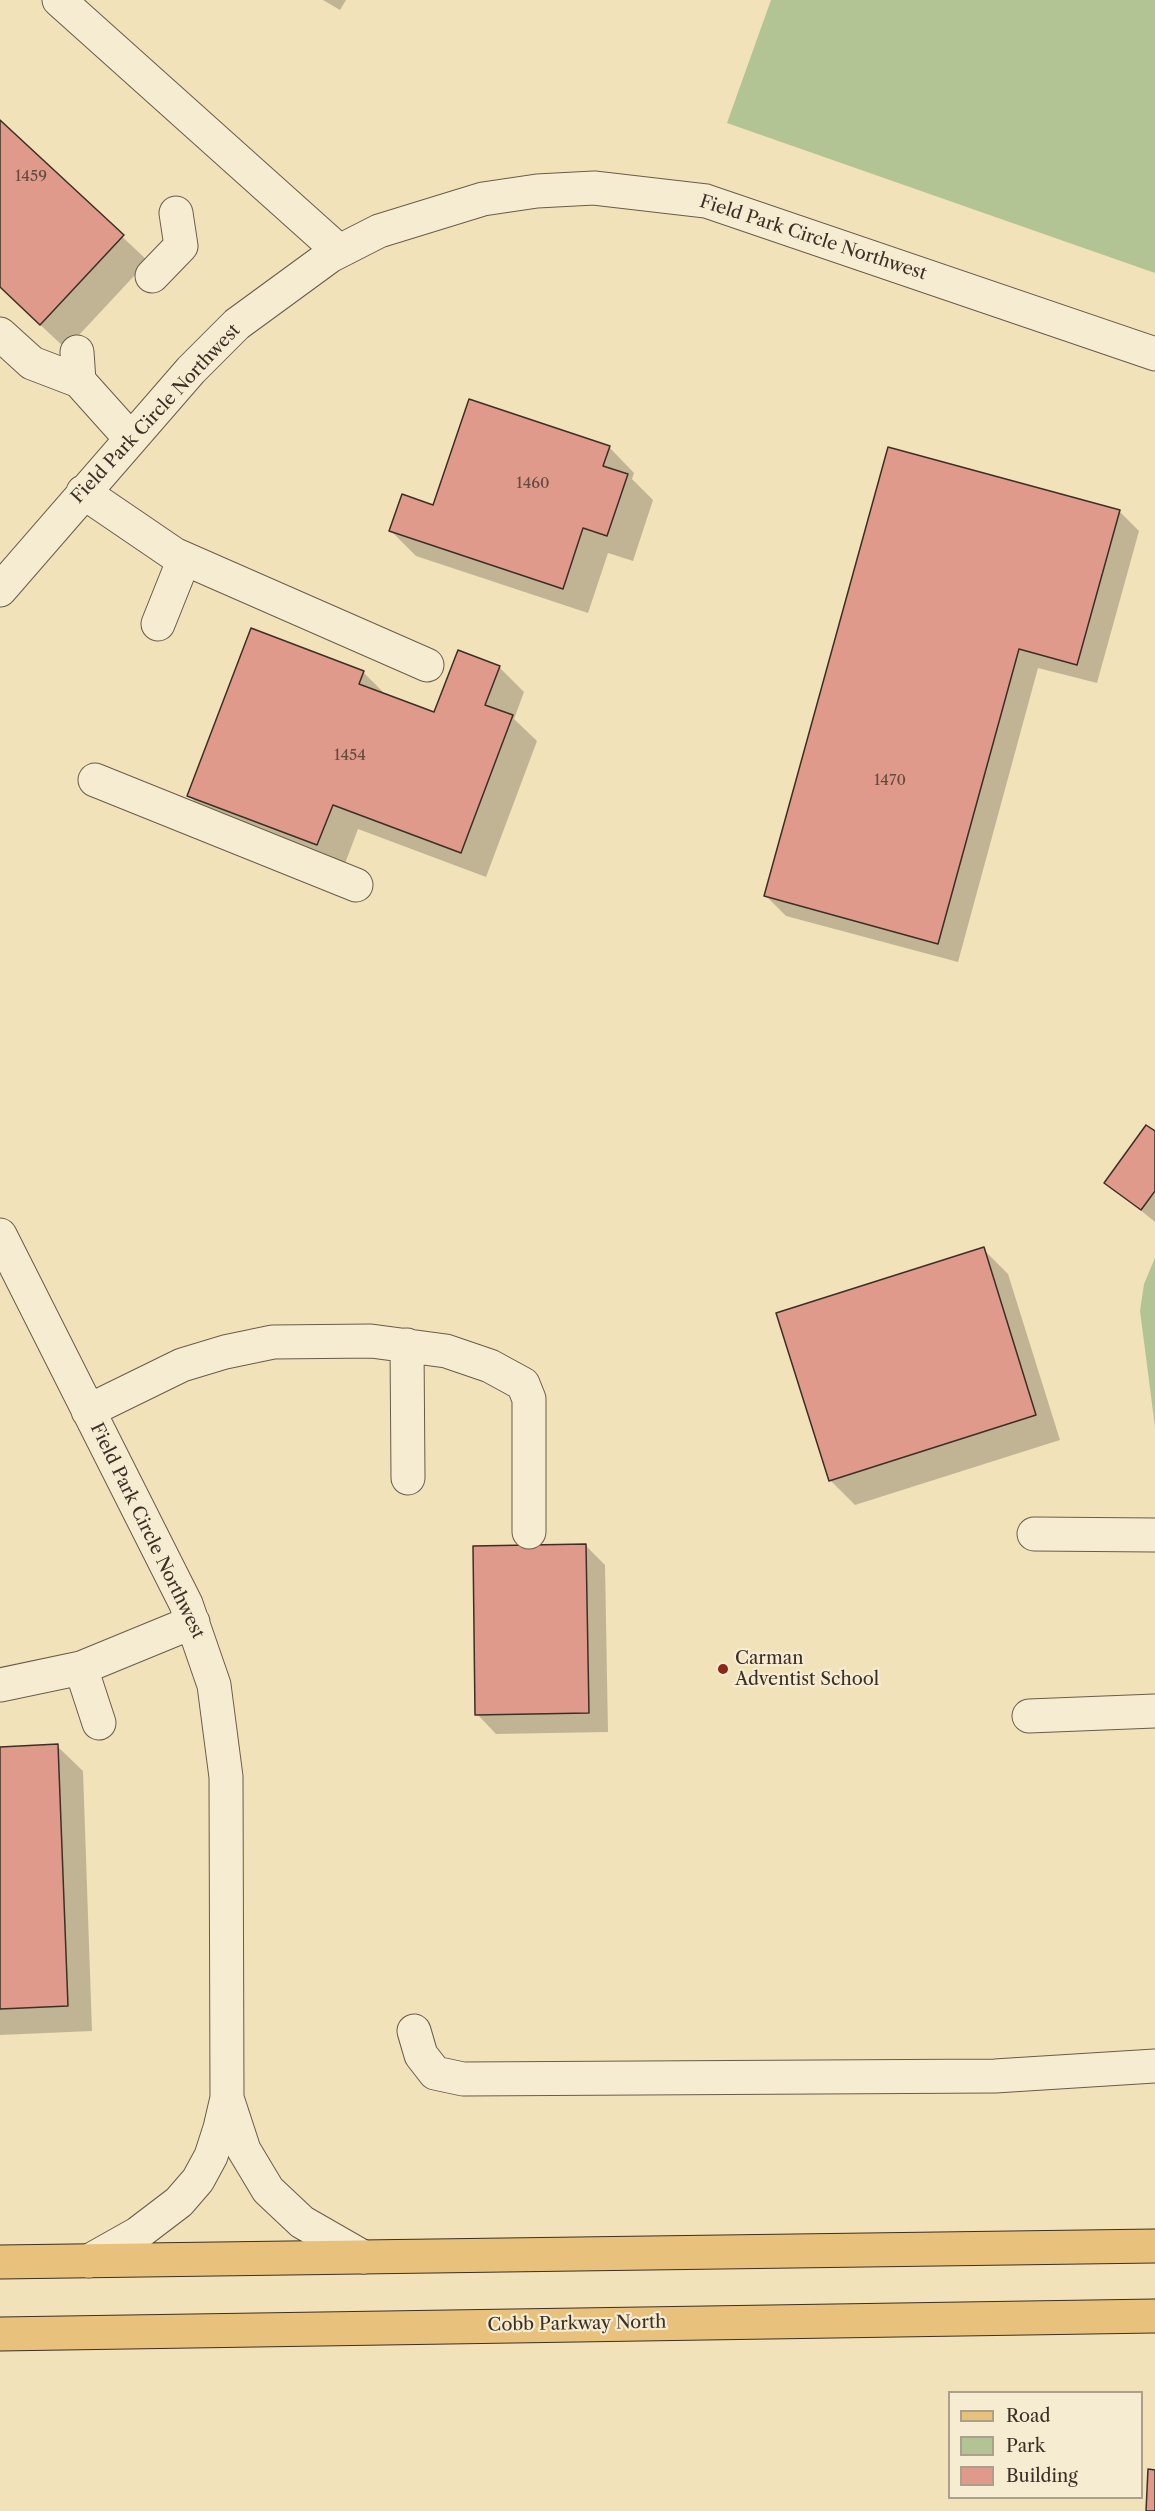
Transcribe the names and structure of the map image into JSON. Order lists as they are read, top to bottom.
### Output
{
  "streets": {
    "main road": ["Cobb Parkway North"],
    "street": ["Field Park Circle Northwest"]
  },
  "places": ["Carman Adventist School"],
  "house_numbers": [
    "1459",
    "1460",
    "1454",
    "1470"
  ],
  "legend": ["Road", "Park", "Building"]
}
